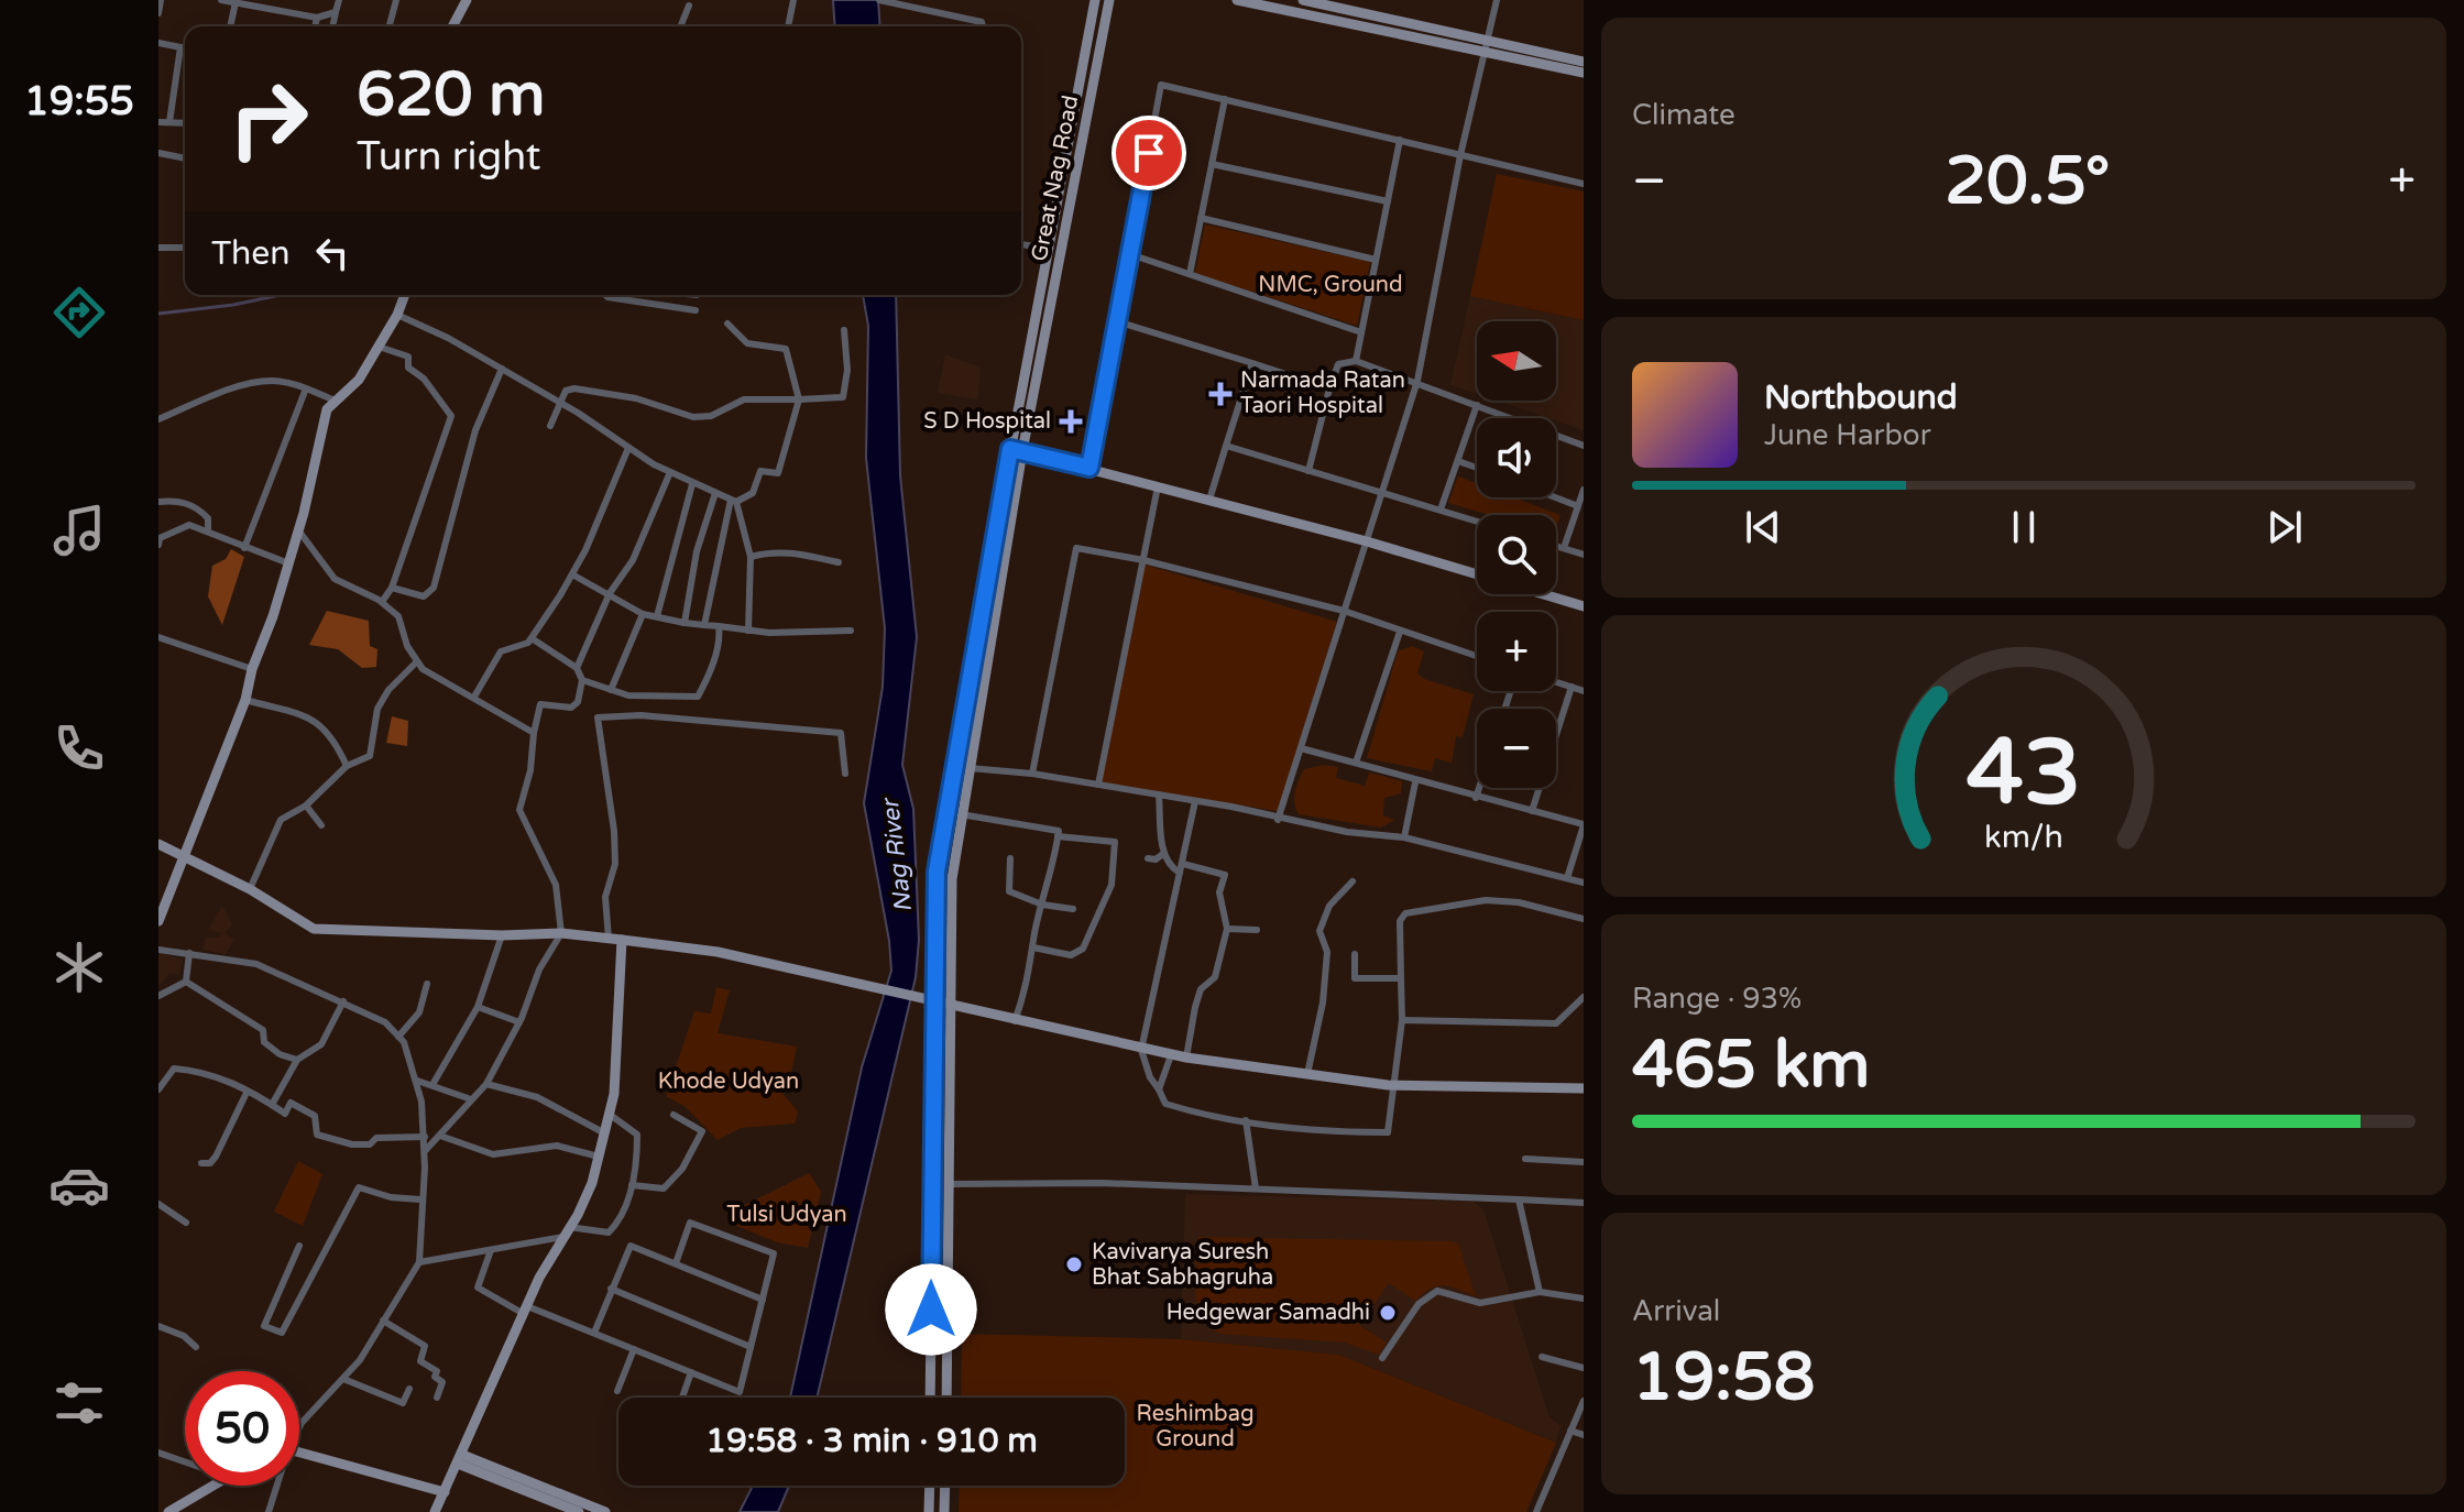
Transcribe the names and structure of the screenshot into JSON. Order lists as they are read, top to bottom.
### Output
{
  "streets": {
    "main road": ["Great Nag Road"]
  },
  "water": ["Nag River"],
  "parks": [
    "NMC, Ground",
    "Khode Udyan",
    "Tulsi Udyan",
    "Reshimbag Ground"
  ],
  "places": {
    "health": ["Narmada Ratan Taori Hospital", "S D Hospital"],
    "other": ["Kavivarya Suresh Bhat Sabhagruha", "Hedgewar Samadhi"]
  },
  "north": "left",
  "page": {
    "tabs": "19:55",
    "tile": [
      "Climate",
      ["Range · 93%", "465 km"],
      ["Arrival", "19:58"]
    ],
    "turn": ["620 m", "Turn right"],
    "heat": ["−", "20.5°", "+"],
    "then": "Then",
    "map_buttons": ["+", "−"],
    "song": ["Northbound", "June Harbor"],
    "limit": "50",
    "trip": "19:58 · 3 min · 910 m",
    "gauge": ["43", "km/h"]
  }
}
